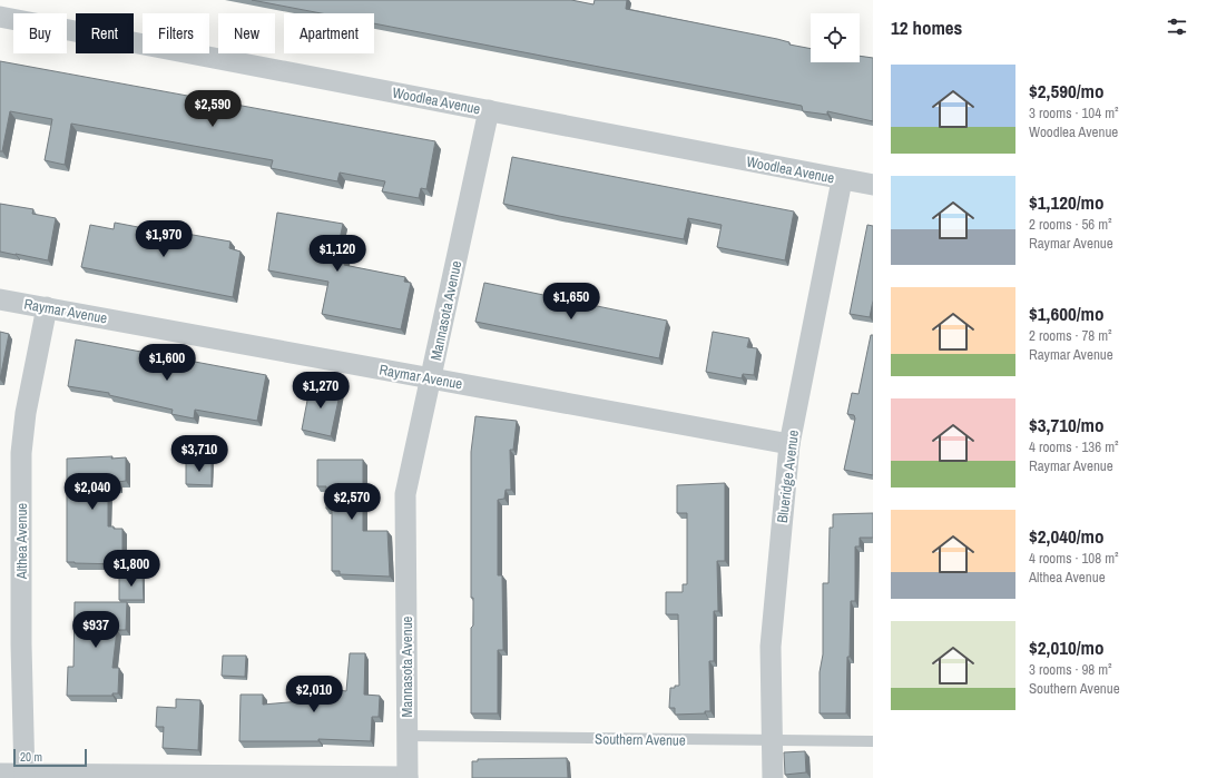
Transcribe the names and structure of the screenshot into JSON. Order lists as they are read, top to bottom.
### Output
{
  "streets": {
    "street": [
      "Woodlea Avenue",
      "Raymar Avenue",
      "Mannasota Avenue",
      "Blueridge Avenue",
      "Althea Avenue"
    ],
    "lane": ["Southern Avenue"]
  },
  "crossings": [
    ["Woodlea Avenue", "Mannasota Avenue"],
    ["Woodlea Avenue", "Blueridge Avenue"],
    ["Raymar Avenue", "Mannasota Avenue"],
    ["Raymar Avenue", "Blueridge Avenue"],
    ["Raymar Avenue", "Althea Avenue"],
    ["Mannasota Avenue", "Southern Avenue"],
    ["Blueridge Avenue", "Southern Avenue"]
  ],
  "scale_bar": "20 m",
  "page": {
    "heading": "12 homes",
    "chip": [
      "Buy",
      "Rent",
      "Filters",
      "New",
      "Apartment"
    ],
    "list": [
      {
        "name": "$2,590/mo",
        "note": "3 rooms · 104 m² · Woodlea Avenue"
      },
      {
        "name": "$1,120/mo",
        "note": "2 rooms · 56 m² · Raymar Avenue"
      },
      {
        "name": "$1,600/mo",
        "note": "2 rooms · 78 m² · Raymar Avenue"
      },
      {
        "name": "$3,710/mo",
        "note": "4 rooms · 136 m² · Raymar Avenue"
      },
      {
        "name": "$2,040/mo",
        "note": "4 rooms · 108 m² · Althea Avenue"
      },
      {
        "name": "$2,010/mo",
        "note": "3 rooms · 98 m² · Southern Avenue"
      }
    ],
    "price": [
      "$2,590",
      "$1,970",
      "$1,120",
      "$1,650",
      "$1,600",
      "$1,270",
      "$3,710",
      "$2,040",
      "$2,570",
      "$1,800",
      "$937",
      "$2,010"
    ],
    "scale": "20 m"
  }
}
